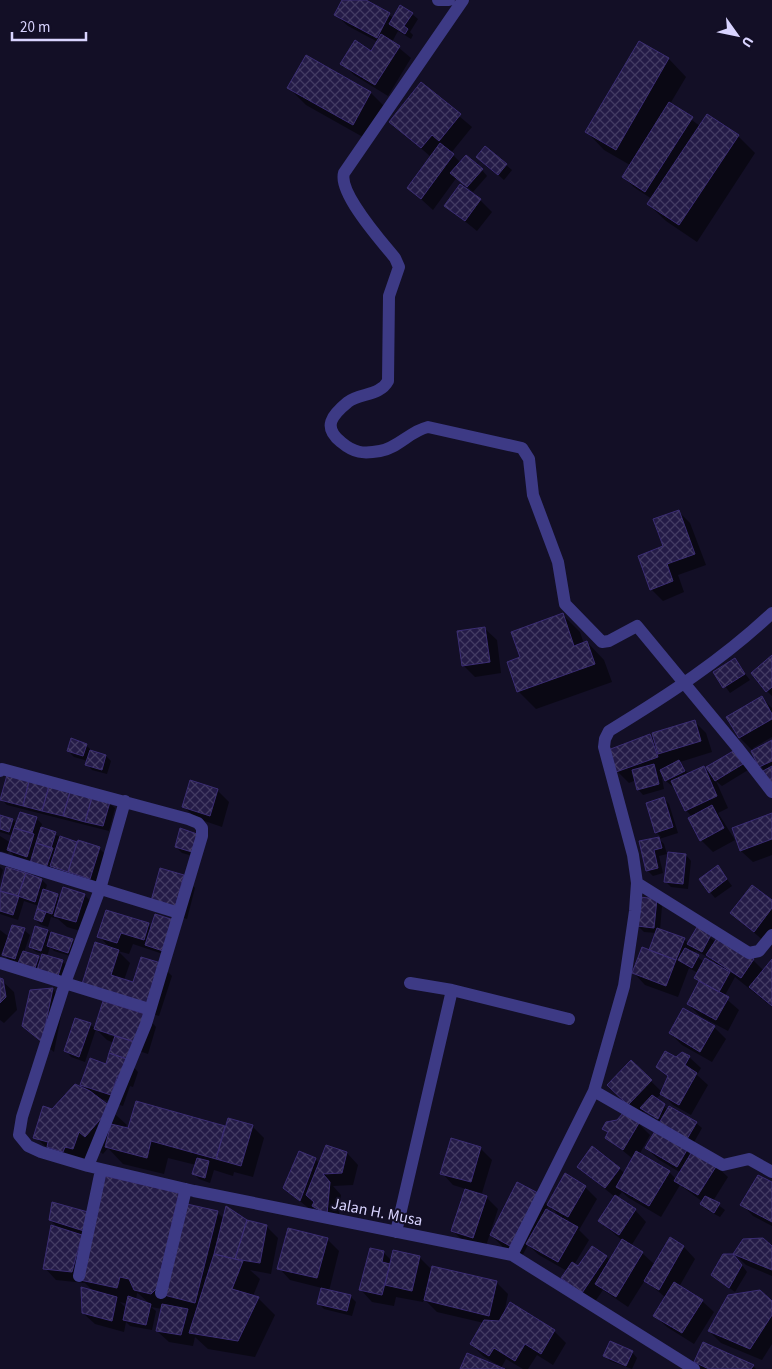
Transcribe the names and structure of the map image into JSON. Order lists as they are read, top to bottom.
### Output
{
  "streets": {
    "street": ["Jalan H. Musa"]
  },
  "scale_bar": "20 m",
  "north": "bottom right"
}
